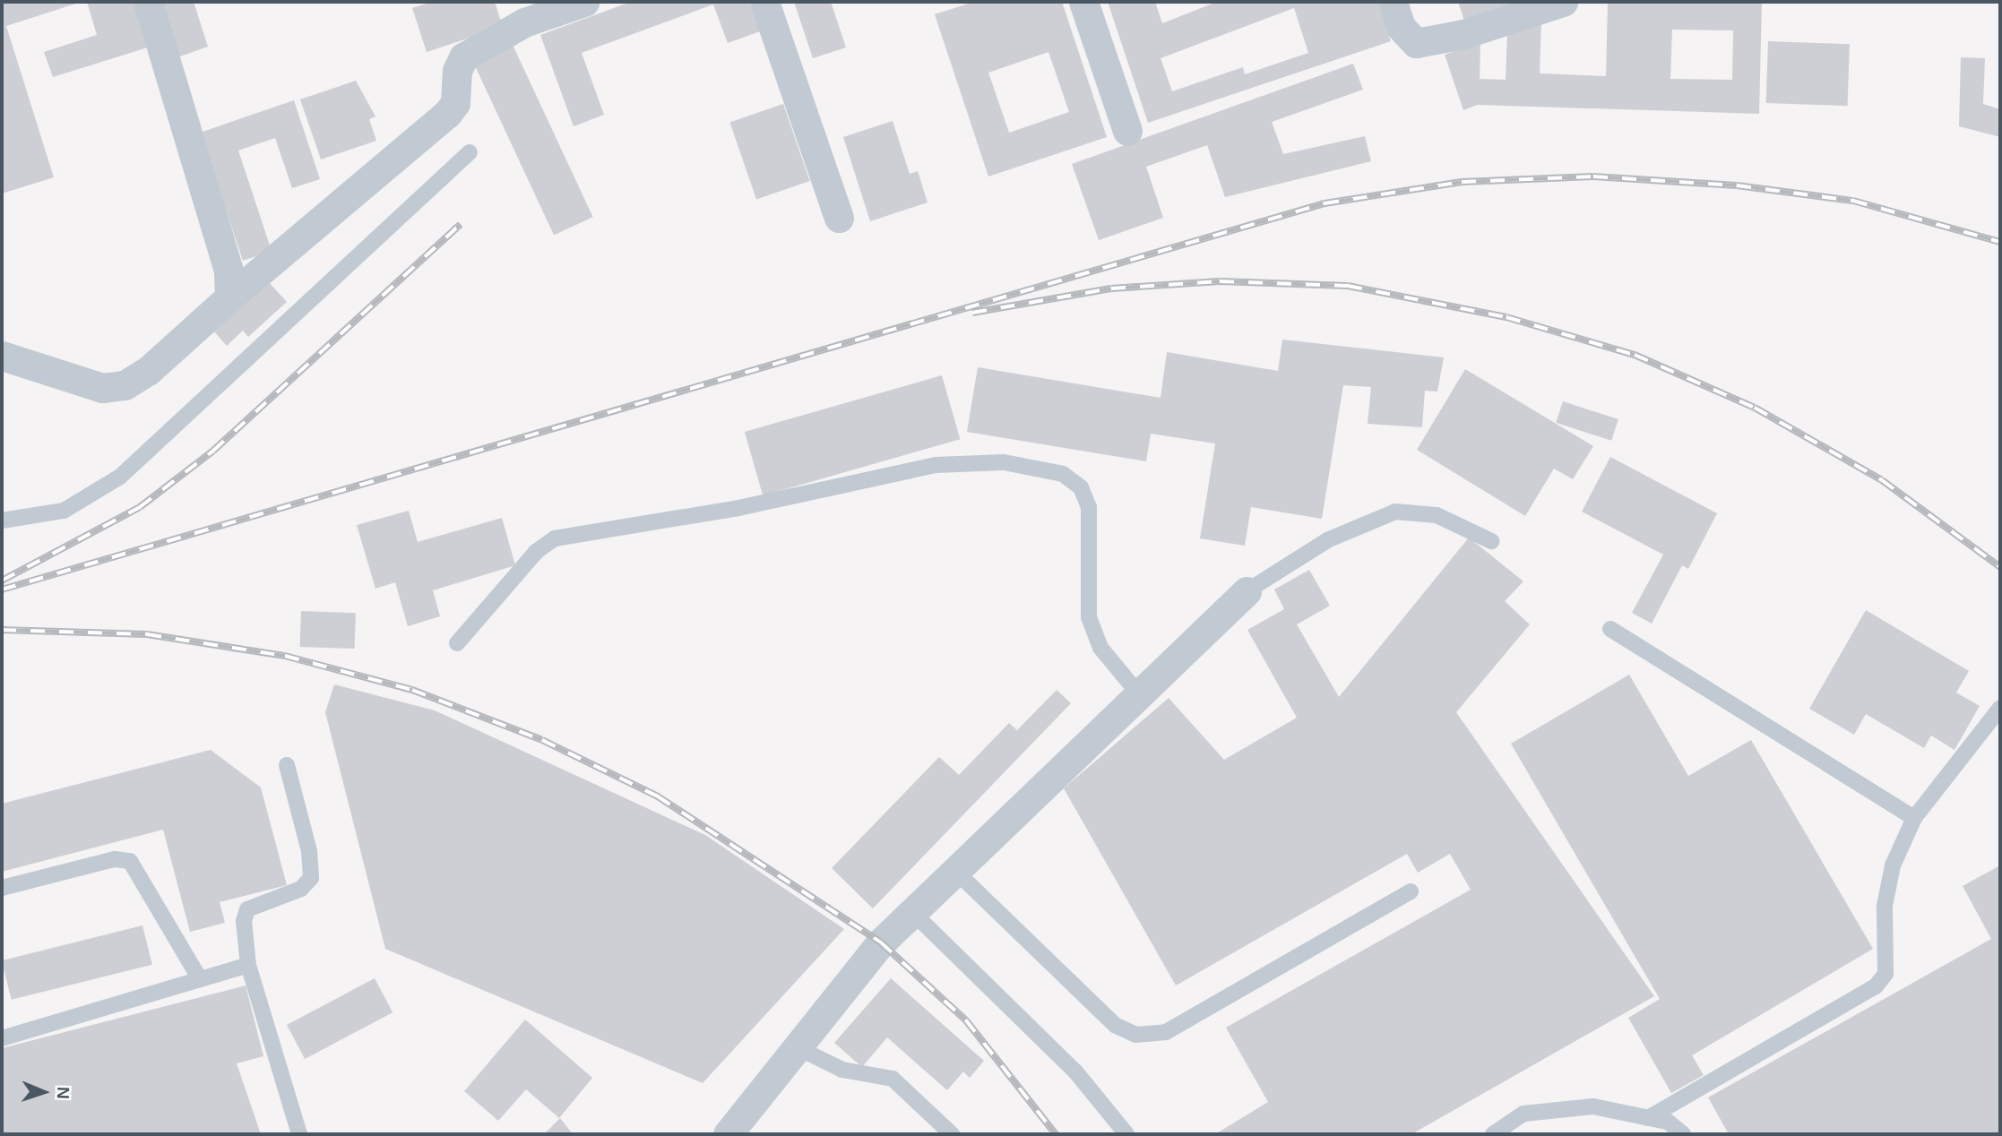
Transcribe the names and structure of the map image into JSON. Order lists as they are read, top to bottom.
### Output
{
  "north": "right"
}
